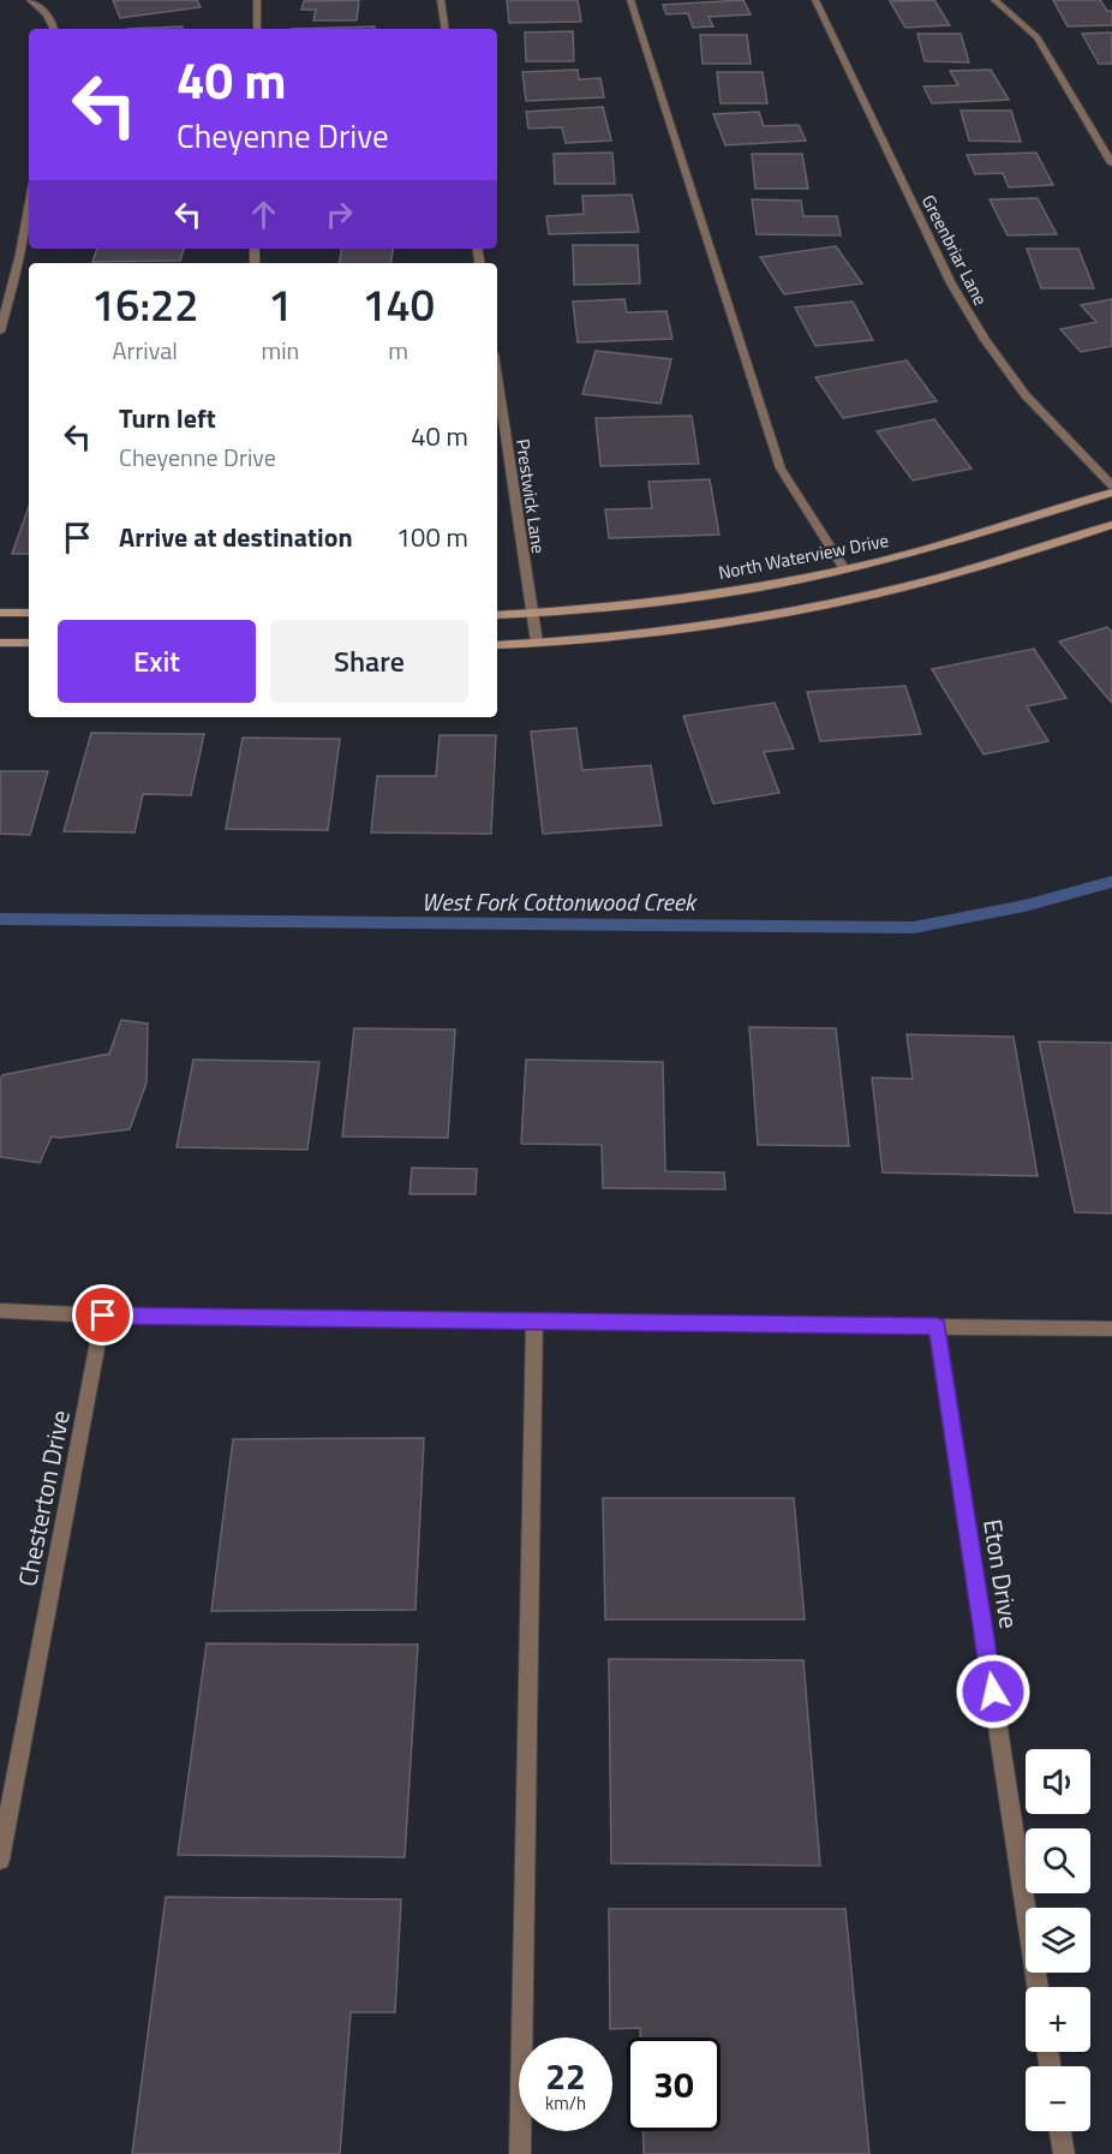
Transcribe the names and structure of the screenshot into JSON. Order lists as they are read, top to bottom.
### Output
{
  "streets": {
    "street": [
      "Greenbriar Lane",
      "Prestwick Lane",
      "North Waterview Drive",
      "Chesterton Drive",
      "Eton Drive"
    ]
  },
  "crossings": [
    ["Prestwick Lane", "North Waterview Drive"]
  ],
  "water": ["West Fork Cottonwood Creek"],
  "page": {
    "turn": ["40 m", "Cheyenne Drive"],
    "eta": [
      "16:22",
      "Arrival",
      "1",
      "min",
      "140",
      "m"
    ],
    "list": [
      {
        "name": "Turn left",
        "note": "Cheyenne Drive",
        "value": "40 m"
      },
      {
        "name": "Arrive at destination",
        "value": "100 m"
      }
    ],
    "buttons": ["Exit", "Share"],
    "map_buttons": ["+", "−"],
    "speed": "22 km/h",
    "limit": "30"
  }
}
